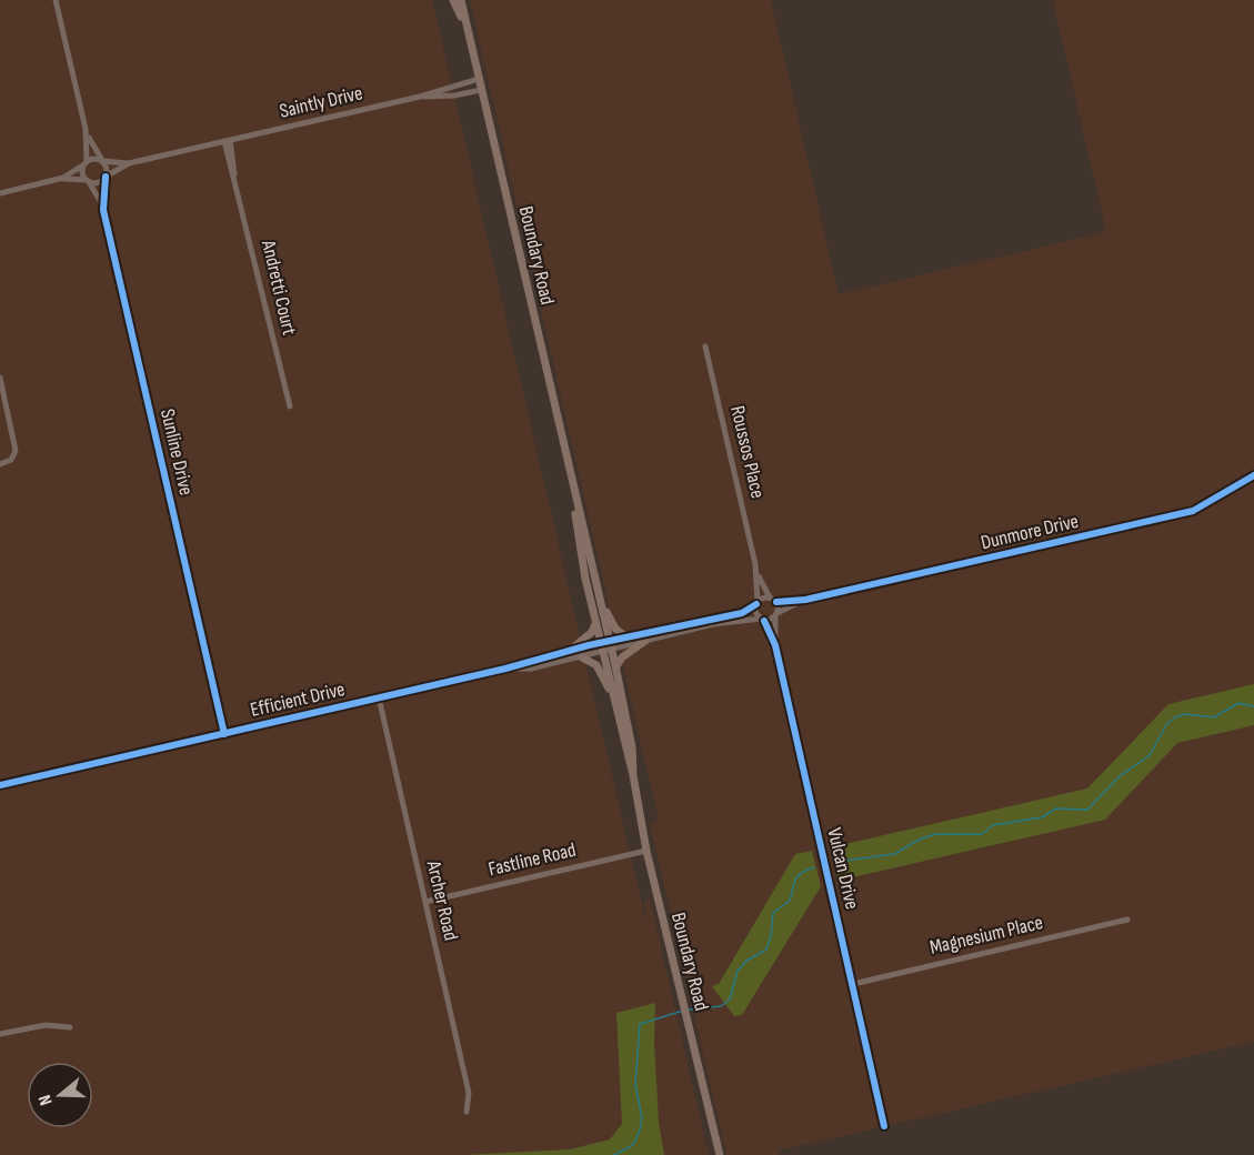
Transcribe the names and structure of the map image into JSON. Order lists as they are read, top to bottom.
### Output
{
  "streets": {
    "main road": ["Boundary Road"],
    "street": [
      "Saintly Drive",
      "Andretti Court",
      "Sunline Drive",
      "Roussos Place",
      "Dunmore Drive",
      "Efficient Drive",
      "Fastline Road",
      "Vulcan Drive",
      "Archer Road",
      "Magnesium Place"
    ]
  },
  "crossings": [
    ["Saintly Drive", "Boundary Road"],
    ["Saintly Drive", "Andretti Court"],
    ["Saintly Drive", "Sunline Drive"],
    ["Boundary Road", "Efficient Drive"],
    ["Boundary Road", "Fastline Road"],
    ["Sunline Drive", "Efficient Drive"],
    ["Roussos Place", "Dunmore Drive"],
    ["Roussos Place", "Vulcan Drive"],
    ["Dunmore Drive", "Vulcan Drive"],
    ["Efficient Drive", "Archer Road"],
    ["Fastline Road", "Archer Road"],
    ["Vulcan Drive", "Magnesium Place"]
  ],
  "north": "left"
}
